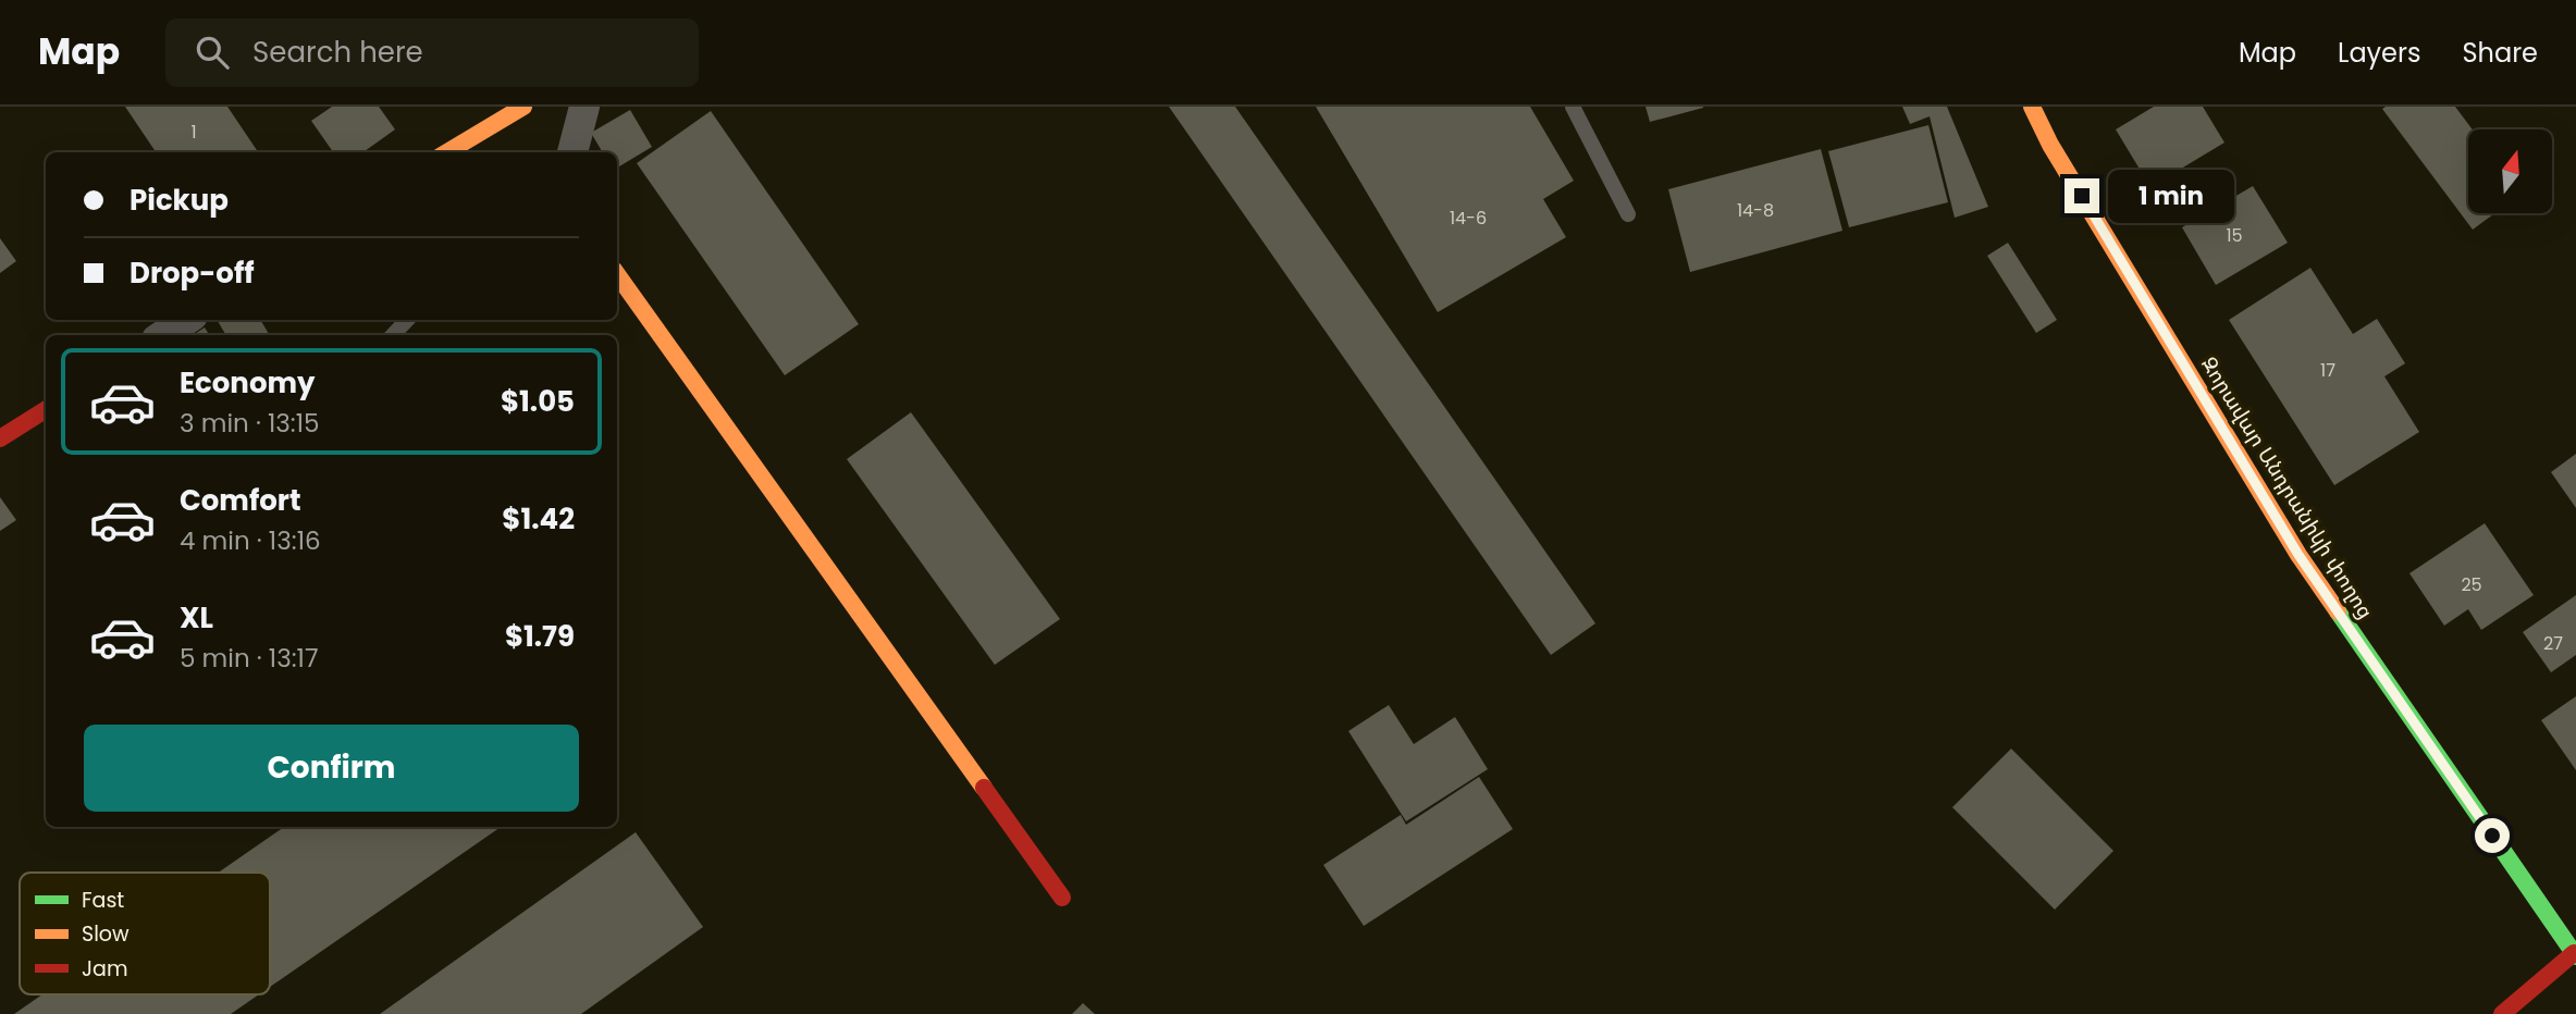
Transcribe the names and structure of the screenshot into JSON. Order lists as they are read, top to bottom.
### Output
{
  "streets": {
    "main road": ["Զորավար Անդրանիկի փողոց"]
  },
  "house_numbers": [
    "1",
    "14-8",
    "14-6",
    "15",
    "17",
    "25",
    "27"
  ],
  "legend": ["Fast", "Slow", "Jam"],
  "north": "top",
  "page": {
    "header": "Map",
    "search": "Search here",
    "nav": ["Map", "Layers", "Share"],
    "banner": ["Pickup", "Drop-off"],
    "bubble": "1 min",
    "list": [
      {
        "name": "Economy",
        "note": "3 min · 13:15",
        "value": "$1.05"
      },
      {
        "name": "Comfort",
        "note": "4 min · 13:16",
        "value": "$1.42"
      },
      {
        "name": "XL",
        "note": "5 min · 13:17",
        "value": "$1.79"
      }
    ],
    "buttons": "Confirm"
  }
}
